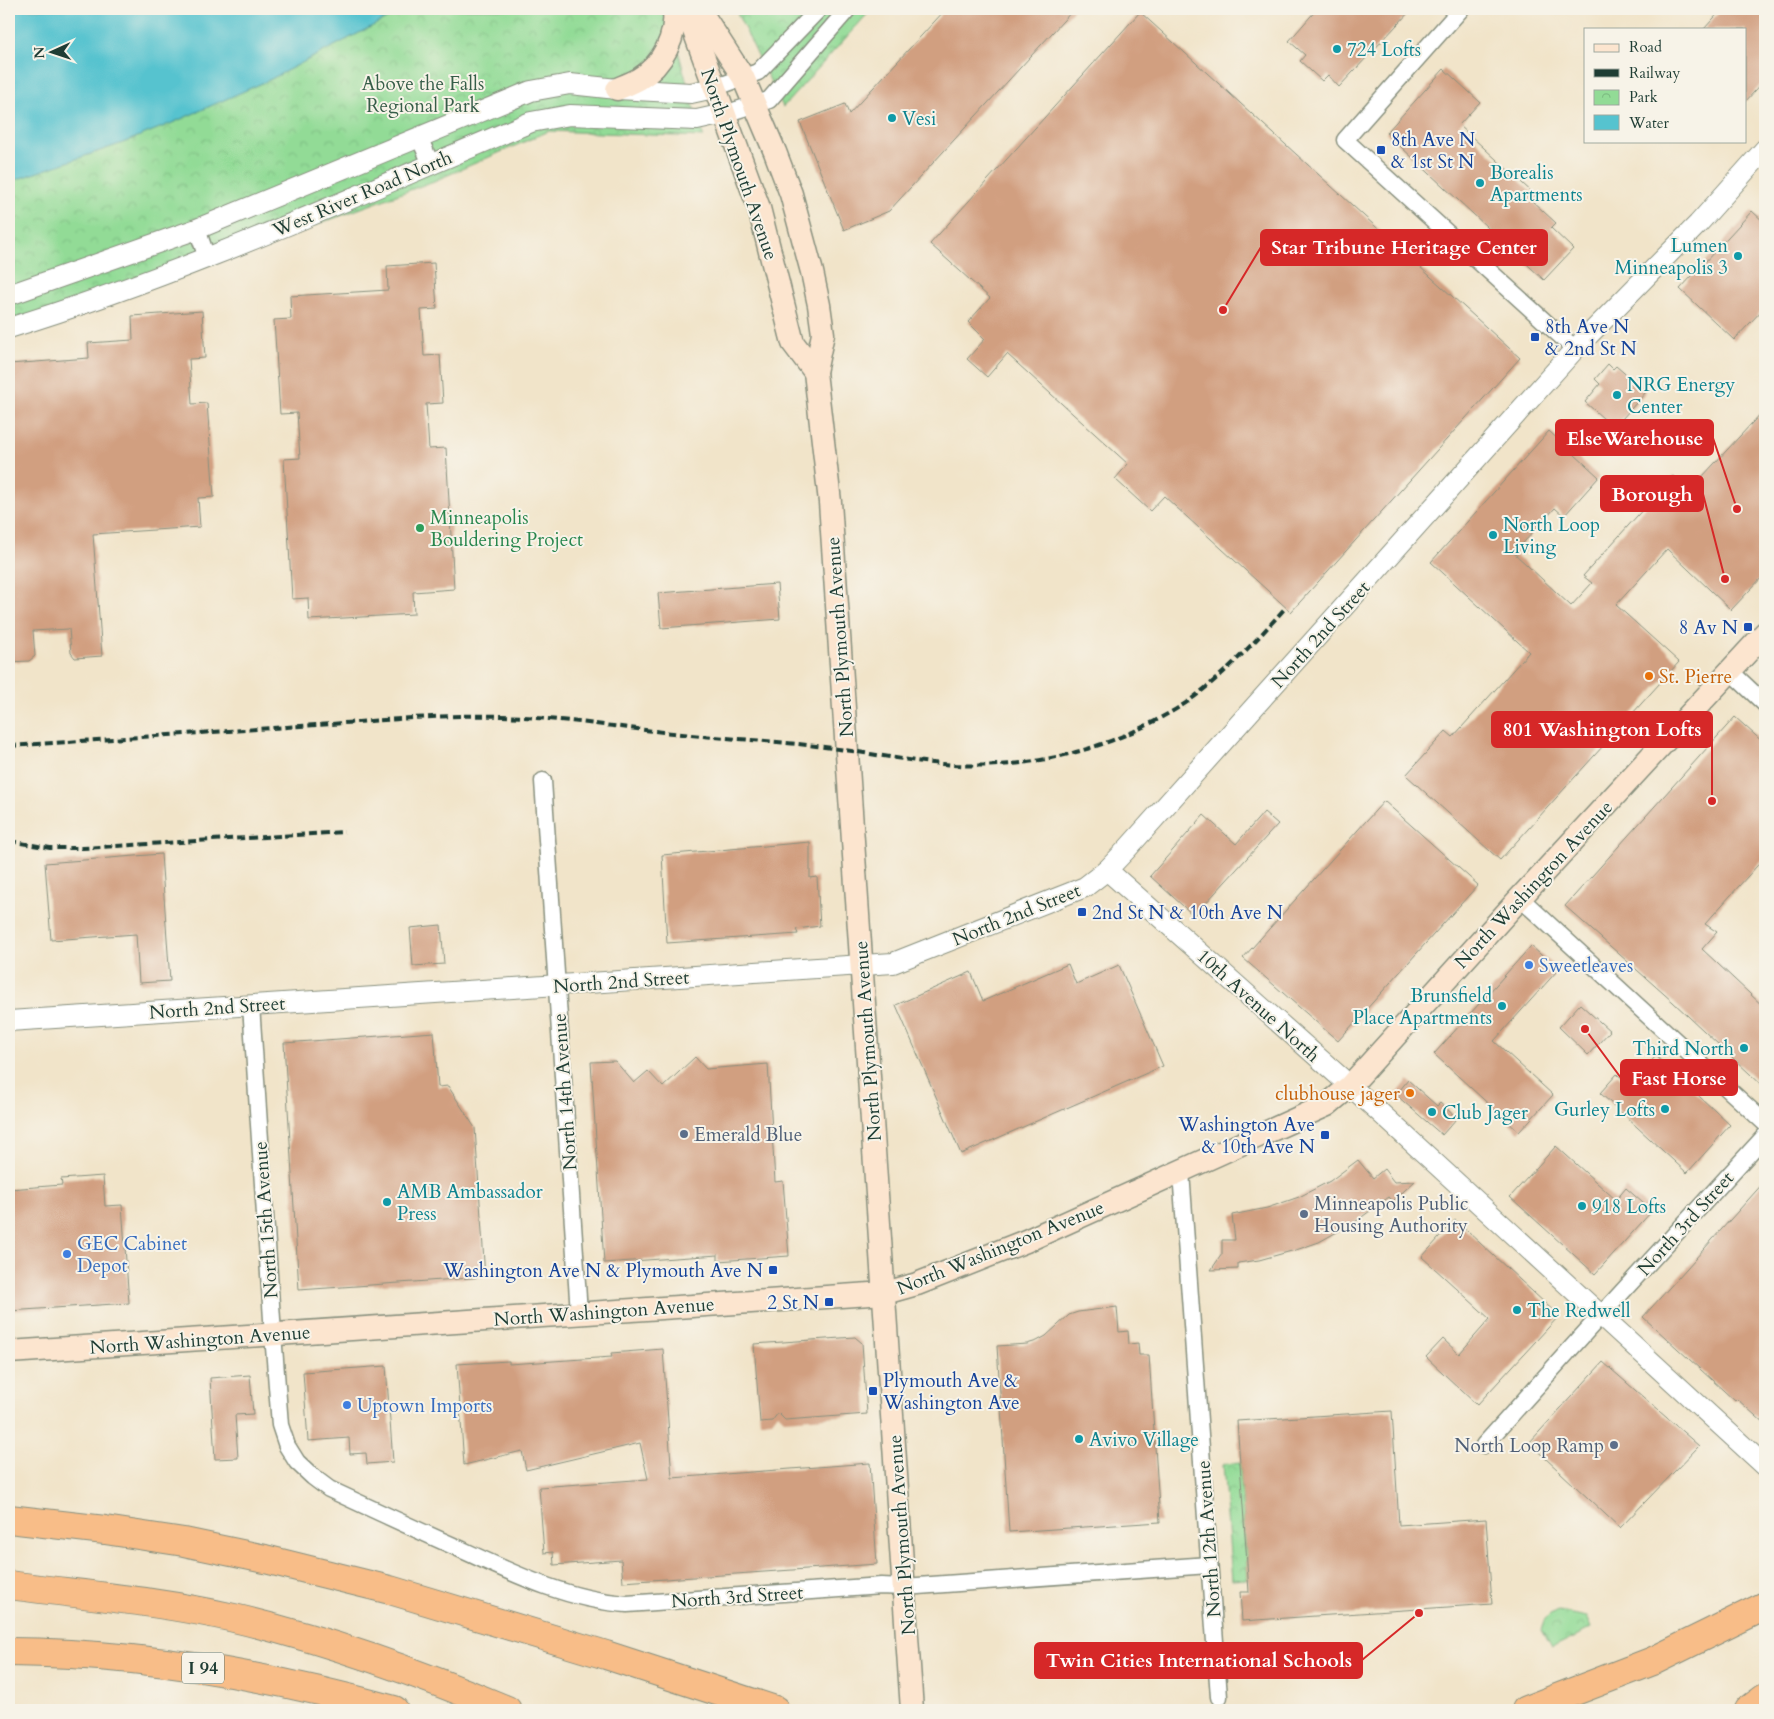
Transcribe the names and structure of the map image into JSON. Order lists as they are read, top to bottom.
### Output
{
  "streets": {
    "highway": ["I 94"],
    "main road": ["North Plymouth Avenue", "North Washington Avenue"],
    "street": [
      "West River Road North",
      "North 2nd Street",
      "10th Avenue North",
      "North 14th Avenue",
      "North 15th Avenue",
      "North 3rd Street",
      "North 12th Avenue"
    ]
  },
  "crossings": [
    ["North Plymouth Avenue", "West River Road North"],
    ["North Plymouth Avenue", "North 2nd Street"],
    ["North Plymouth Avenue", "North Washington Avenue"],
    ["North Plymouth Avenue", "North 3rd Street"],
    ["North 2nd Street", "10th Avenue North"],
    ["North 2nd Street", "North 14th Avenue"],
    ["North 2nd Street", "North 15th Avenue"],
    ["North Washington Avenue", "10th Avenue North"],
    ["North Washington Avenue", "North 14th Avenue"],
    ["North Washington Avenue", "North 15th Avenue"],
    ["North Washington Avenue", "North 12th Avenue"],
    ["10th Avenue North", "North 3rd Street"],
    ["North 15th Avenue", "North 3rd Street"],
    ["North 3rd Street", "North 12th Avenue"]
  ],
  "parks": ["Above the Falls Regional Park"],
  "places": {
    "other": [
      "724 Lofts",
      "Vesi",
      "Borealis Apartments",
      "Lumen Minneapolis 3",
      "Star Tribune Heritage Center",
      "NRG Energy Center",
      "ElseWarehouse",
      "Minneapolis Bouldering Project",
      "North Loop Living",
      "Borough",
      "St. Pierre",
      "801 Washington Lofts",
      "Sweetleaves",
      "Brunsfield Place Apartments",
      "Fast Horse",
      "Third North",
      "clubhouse jager",
      "Gurley Lofts",
      "Club Jager",
      "Emerald Blue",
      "AMB Ambassador Press",
      "918 Lofts",
      "Minneapolis Public Housing Authority",
      "GEC Cabinet Depot",
      "The Redwell",
      "Uptown Imports",
      "Avivo Village",
      "North Loop Ramp",
      "Twin Cities International Schools"
    ],
    "transit": [
      "8th Ave N & 1st St N",
      "8th Ave N & 2nd St N",
      "8 Av N",
      "2nd St N & 10th Ave N",
      "Washington Ave & 10th Ave N",
      "Washington Ave N & Plymouth Ave N",
      "2 St N",
      "Plymouth Ave & Washington Ave"
    ]
  },
  "legend": [
    "Road",
    "Railway",
    "Park",
    "Water"
  ],
  "north": "left"
}
